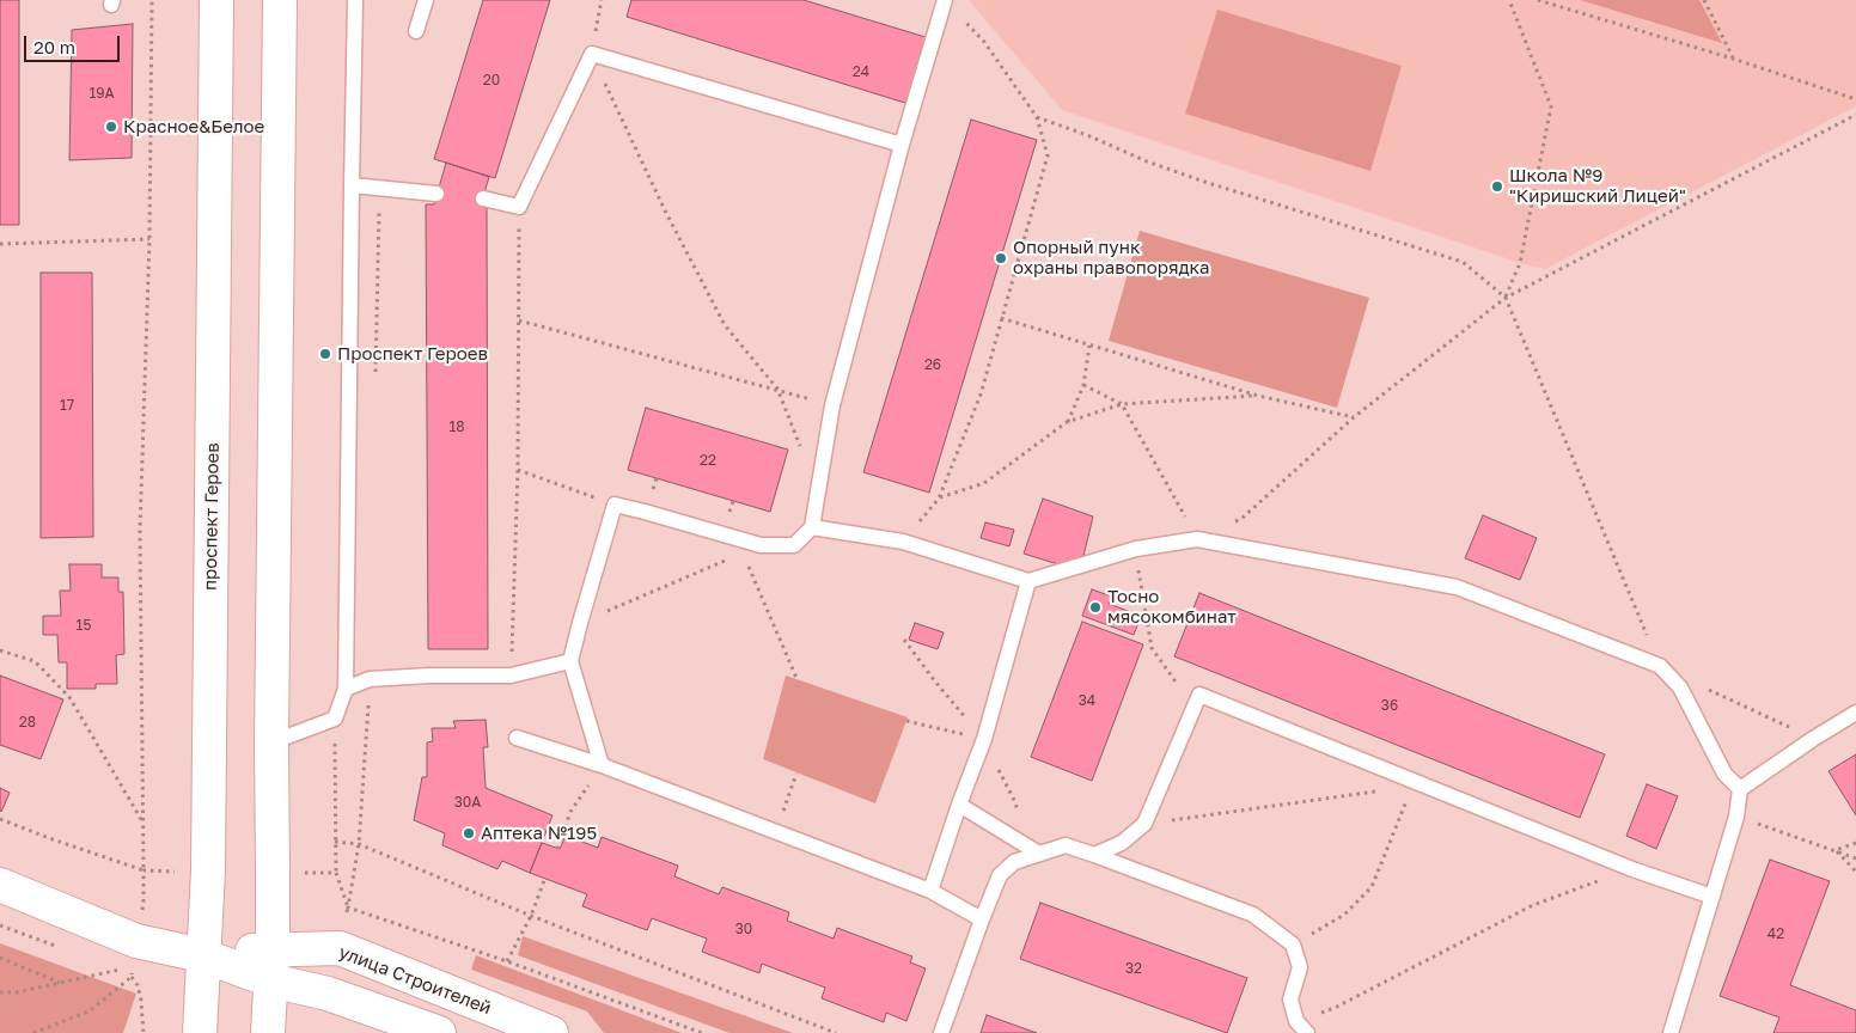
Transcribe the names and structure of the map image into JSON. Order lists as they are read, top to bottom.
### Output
{
  "streets": {
    "main road": ["проспект Героев", "улица Строителей"]
  },
  "crossings": [
    ["проспект Героев", "улица Строителей"]
  ],
  "places": [
    "Красное&Белое",
    "Школа №9 \"Киришский Лицей\"",
    "Опорный пунк охраны правопорядка",
    "Проспект Героев",
    "Тосно мясокомбинат",
    "Аптека №195"
  ],
  "house_numbers": [
    "24",
    "20",
    "19А",
    "26",
    "17",
    "18",
    "22",
    "15",
    "34",
    "36",
    "28",
    "30А",
    "30",
    "42",
    "32"
  ],
  "scale_bar": "20 m"
}
